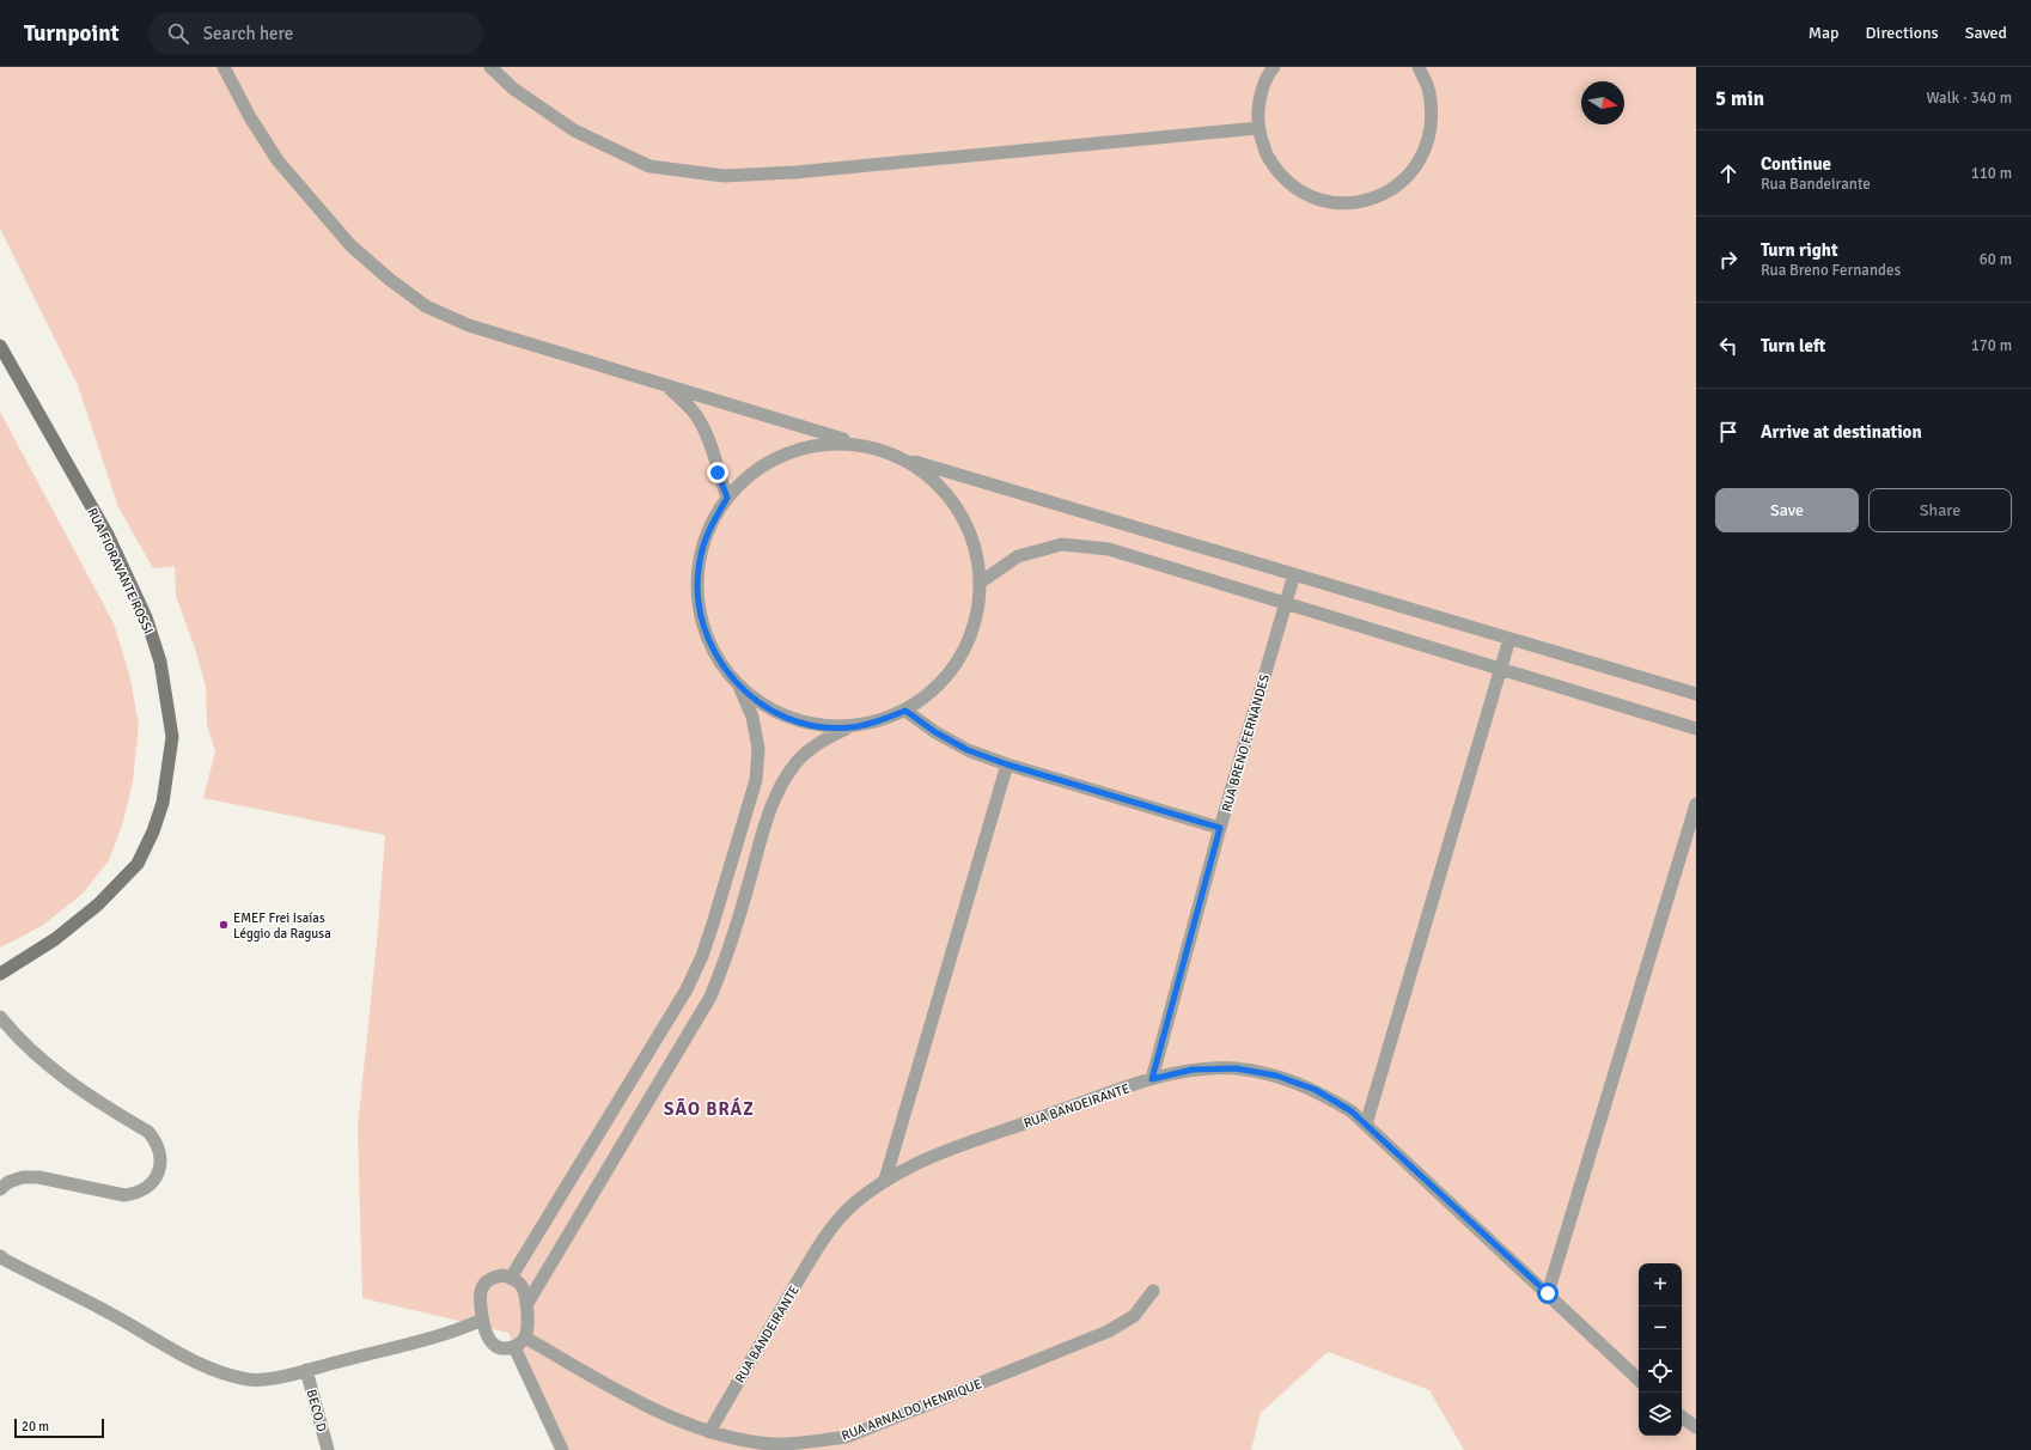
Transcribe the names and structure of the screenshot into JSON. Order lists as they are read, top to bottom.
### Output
{
  "streets": {
    "main road": ["RUA FIORAVANTE ROSSI"],
    "street": [
      "RUA BRENO FERNANDES",
      "RUA BANDEIRANTE",
      "RUA ARNALDO HENRIQUE",
      "BECO D"
    ]
  },
  "crossings": [
    ["RUA BRENO FERNANDES", "RUA BANDEIRANTE"],
    ["RUA BANDEIRANTE", "RUA ARNALDO HENRIQUE"]
  ],
  "districts": ["SÃO BRÁZ"],
  "places": ["EMEF Frei Isaías Léggio da Ragusa"],
  "scale_bar": "20 m",
  "north": "right",
  "page": {
    "header": "Turnpoint",
    "search": "Search here",
    "nav": ["Map", "Directions", "Saved"],
    "heading": ["5 min", "Walk · 340 m"],
    "list": [
      ["Continue", "Rua Bandeirante", "110 m"],
      ["Turn right", "Rua Breno Fernandes", "60 m"],
      ["Turn left", "170 m"],
      "Arrive at destination"
    ],
    "buttons": ["Save", "Share"],
    "map_buttons": ["+", "−"],
    "scale": "20 m"
  }
}
